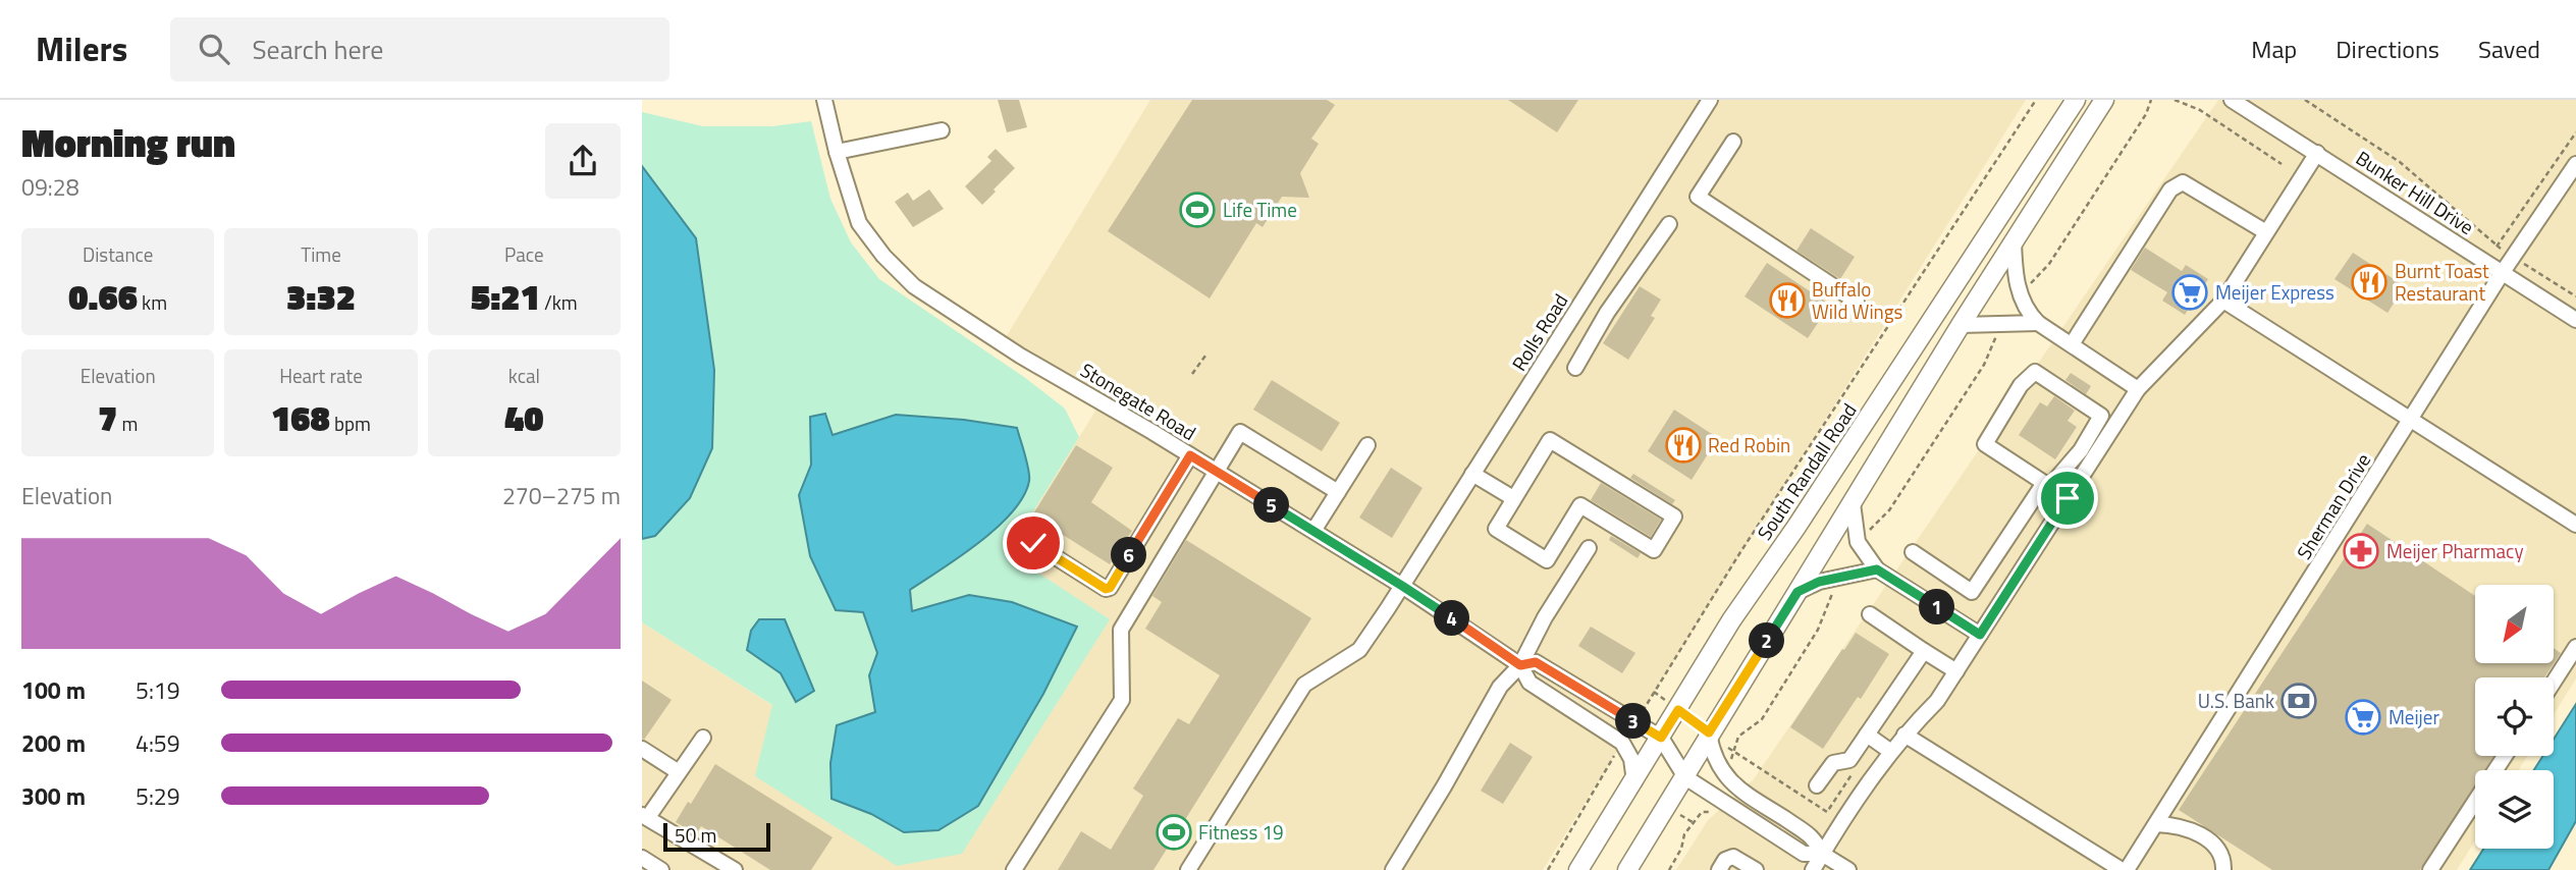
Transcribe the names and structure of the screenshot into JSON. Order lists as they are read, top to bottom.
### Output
{
  "streets": {
    "main road": ["South Randall Road"],
    "street": [
      "Bunker Hill Drive",
      "Rolls Road",
      "Stonegate Road",
      "Sherman Drive"
    ]
  },
  "crossings": [
    ["Bunker Hill Drive", "Sherman Drive"],
    ["Rolls Road", "Stonegate Road"],
    ["Stonegate Road", "South Randall Road"]
  ],
  "places": {
    "sports": ["Life Time", "Fitness 19"],
    "restaurant": ["Burnt Toast Restaurant", "Buffalo Wild Wings", "Red Robin"],
    "supermarket": ["Meijer Express", "Meijer"],
    "pharmacy": ["Meijer Pharmacy"],
    "bank": ["U.S. Bank"]
  },
  "scale_bar": "50 m",
  "north": "bottom left",
  "page": {
    "header": "Milers",
    "search": "Search here",
    "nav": ["Map", "Directions", "Saved"],
    "heading": ["Morning run", "09:28"],
    "stats": [
      ["Distance", "0.66 km"],
      ["Time", "3:32"],
      ["Pace", "5:21 /km"],
      ["Elevation", "7 m"],
      ["Heart rate", "168 bpm"],
      ["kcal", "40"]
    ],
    "chart": ["Elevation", "270–275 m"],
    "pins": [
      "5",
      "6",
      "1",
      "4",
      "2",
      "3"
    ],
    "list": [
      {
        "name": "100 m",
        "note": "5:19"
      },
      {
        "name": "200 m",
        "note": "4:59"
      },
      {
        "name": "300 m",
        "note": "5:29"
      }
    ],
    "scale": "50 m"
  }
}
